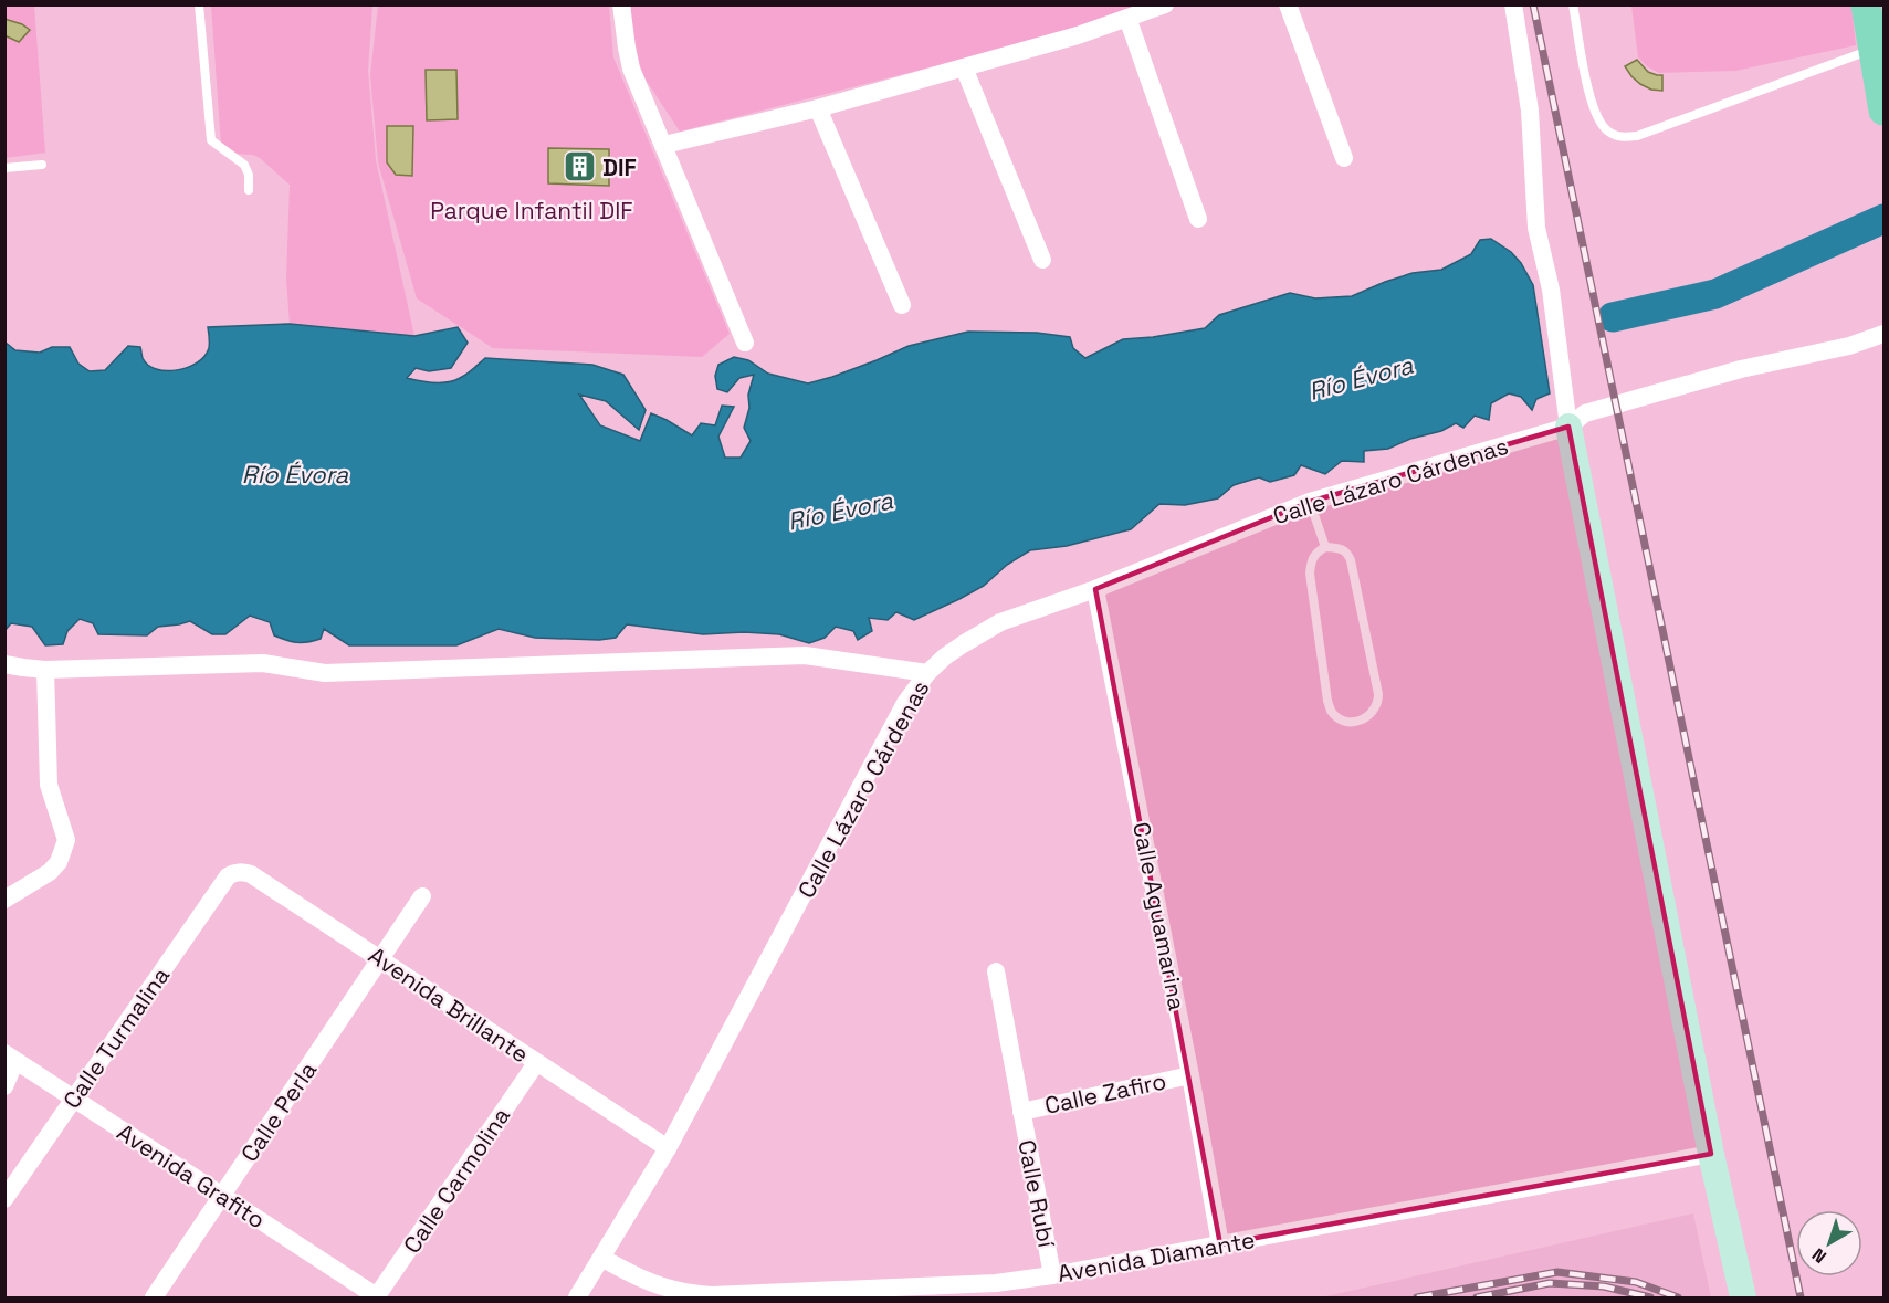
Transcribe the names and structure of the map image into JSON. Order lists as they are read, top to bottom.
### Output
{
  "streets": {
    "street": [
      "Calle Lázaro Cárdenas",
      "Calle Aguamarina",
      "Avenida Brillante",
      "Calle Turmalina",
      "Calle Zafiro",
      "Calle Perla",
      "Avenida Grafito",
      "Calle Carmolina",
      "Calle Rubí",
      "Avenida Diamante"
    ]
  },
  "crossings": [
    ["Calle Lázaro Cárdenas", "Calle Aguamarina"],
    ["Calle Lázaro Cárdenas", "Avenida Brillante"],
    ["Calle Lázaro Cárdenas", "Avenida Diamante"],
    ["Calle Aguamarina", "Calle Zafiro"],
    ["Calle Aguamarina", "Avenida Diamante"],
    ["Avenida Brillante", "Calle Turmalina"],
    ["Avenida Brillante", "Calle Perla"],
    ["Avenida Brillante", "Calle Carmolina"],
    ["Calle Turmalina", "Avenida Grafito"],
    ["Calle Zafiro", "Calle Rubí"],
    ["Calle Perla", "Avenida Grafito"],
    ["Avenida Grafito", "Calle Carmolina"],
    ["Calle Rubí", "Avenida Diamante"]
  ],
  "water": ["Río Évora"],
  "parks": ["Parque Infantil DIF"],
  "places": {
    "building": ["DIF"]
  },
  "north": "bottom left"
}
